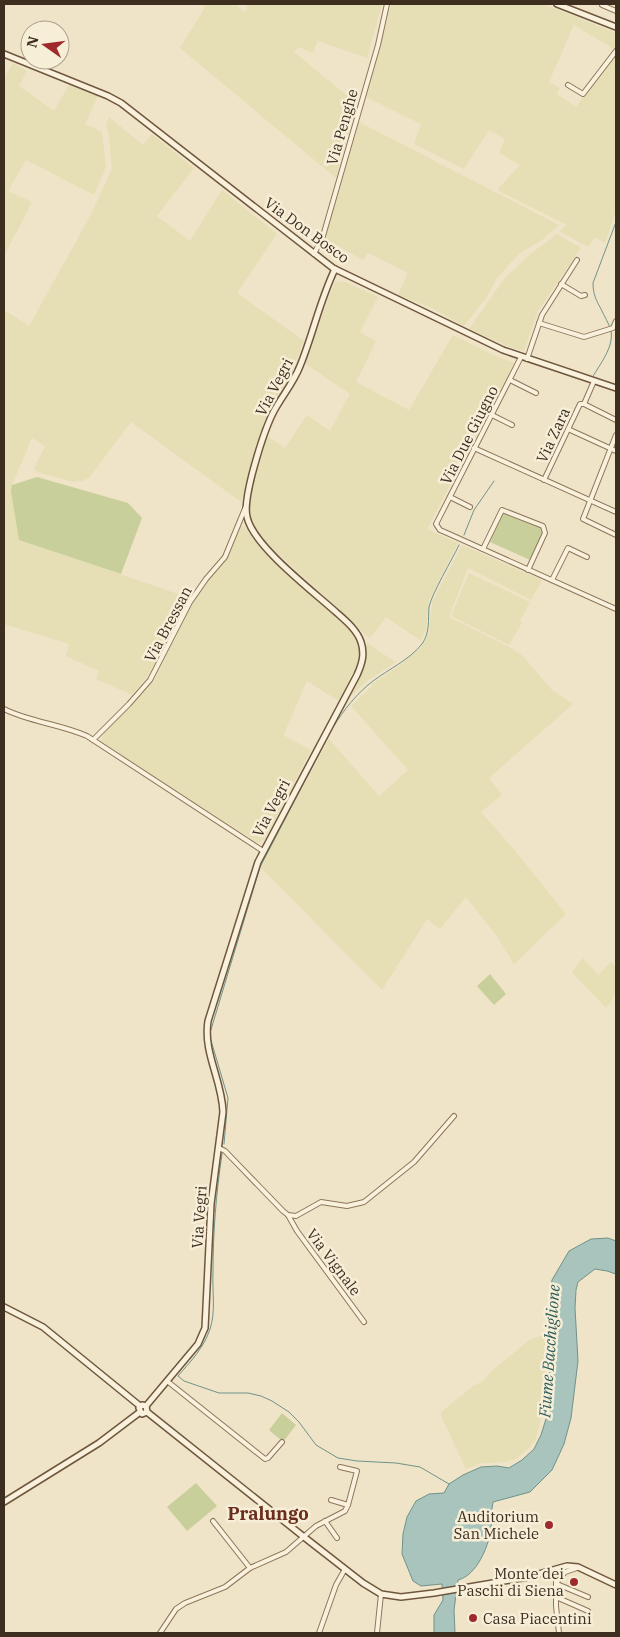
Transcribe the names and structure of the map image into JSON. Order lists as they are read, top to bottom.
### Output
{
  "streets": {
    "street": [
      "Via Penghe",
      "Via Don Bosco",
      "Via Vegri",
      "Via Due Giugno",
      "Via Zara",
      "Via Bressan",
      "Via Vignale"
    ]
  },
  "crossings": [
    ["Via Penghe", "Via Don Bosco"],
    ["Via Don Bosco", "Via Vegri"],
    ["Via Don Bosco", "Via Due Giugno"],
    ["Via Don Bosco", "Via Zara"],
    ["Via Vegri", "Via Bressan"],
    ["Via Vegri", "Via Vignale"]
  ],
  "districts": ["Pralungo"],
  "water": ["Fiume Bacchiglione"],
  "places": ["Auditorium San Michele", "Monte dei Paschi di Siena", "Casa Piacentini"],
  "north": "left"
}
